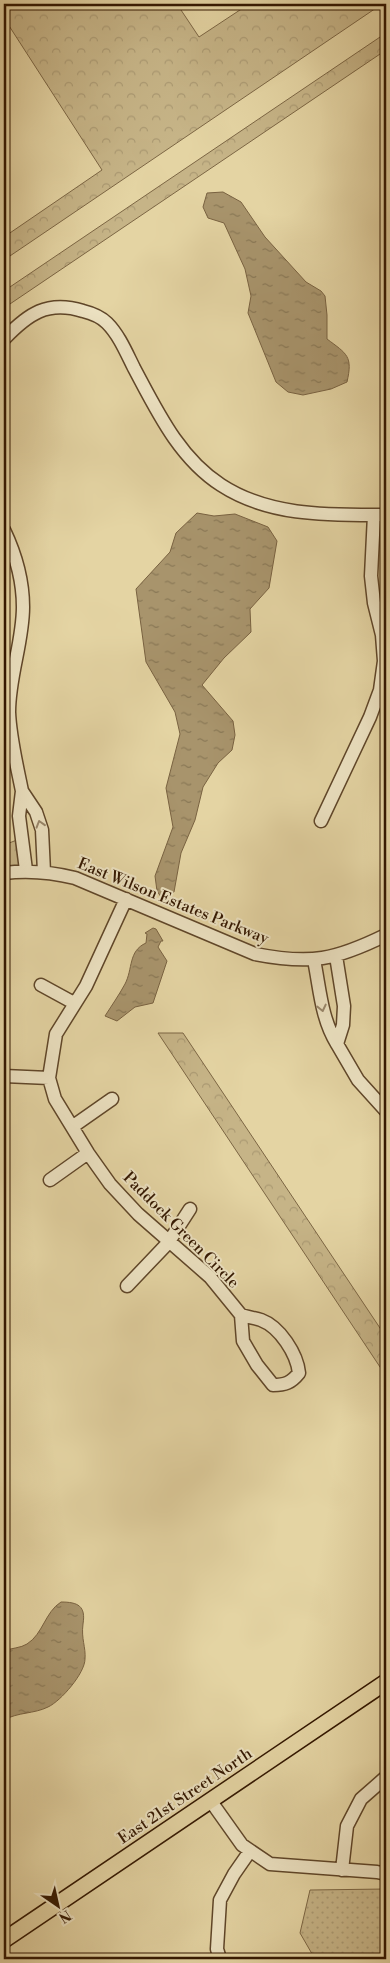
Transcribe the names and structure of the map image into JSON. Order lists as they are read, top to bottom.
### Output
{
  "streets": {
    "main road": ["East 21st Street North"],
    "street": ["East Wilson Estates Parkway", "Paddock Green Circle"]
  },
  "north": "bottom right"
}
